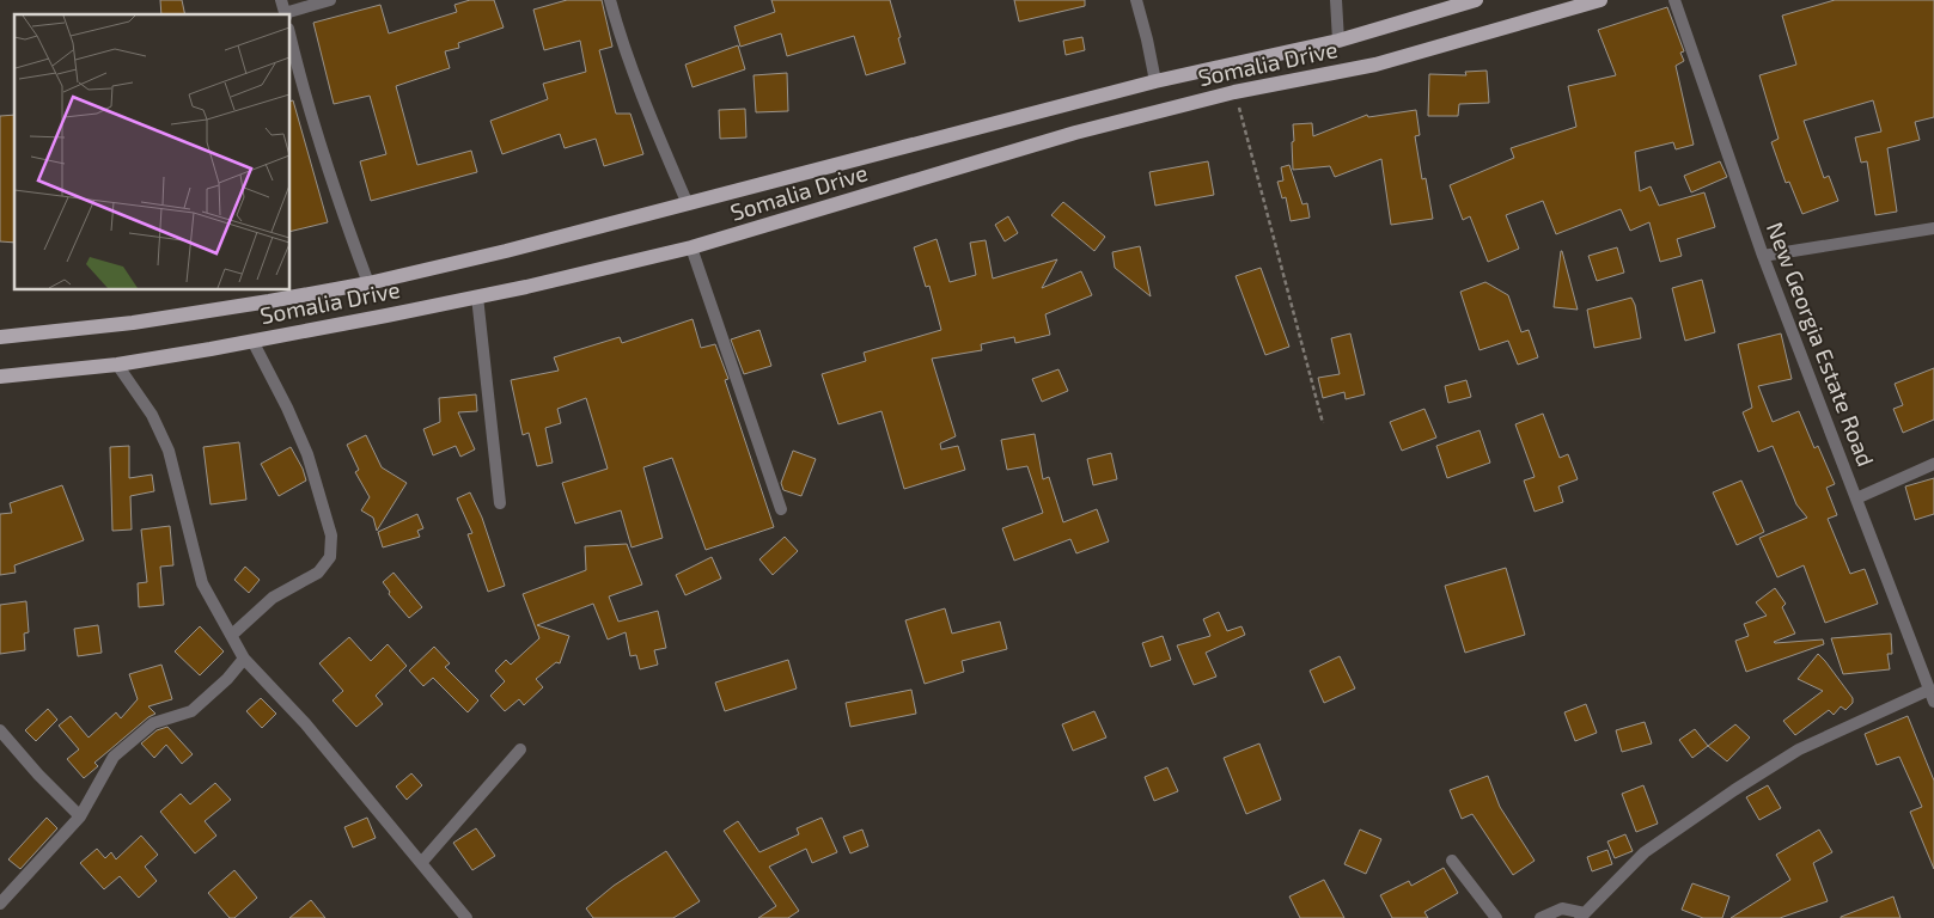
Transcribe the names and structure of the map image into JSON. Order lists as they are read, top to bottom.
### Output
{
  "streets": {
    "main road": ["Somalia Drive"],
    "street": ["New Georgia Estate Road"]
  }
}
